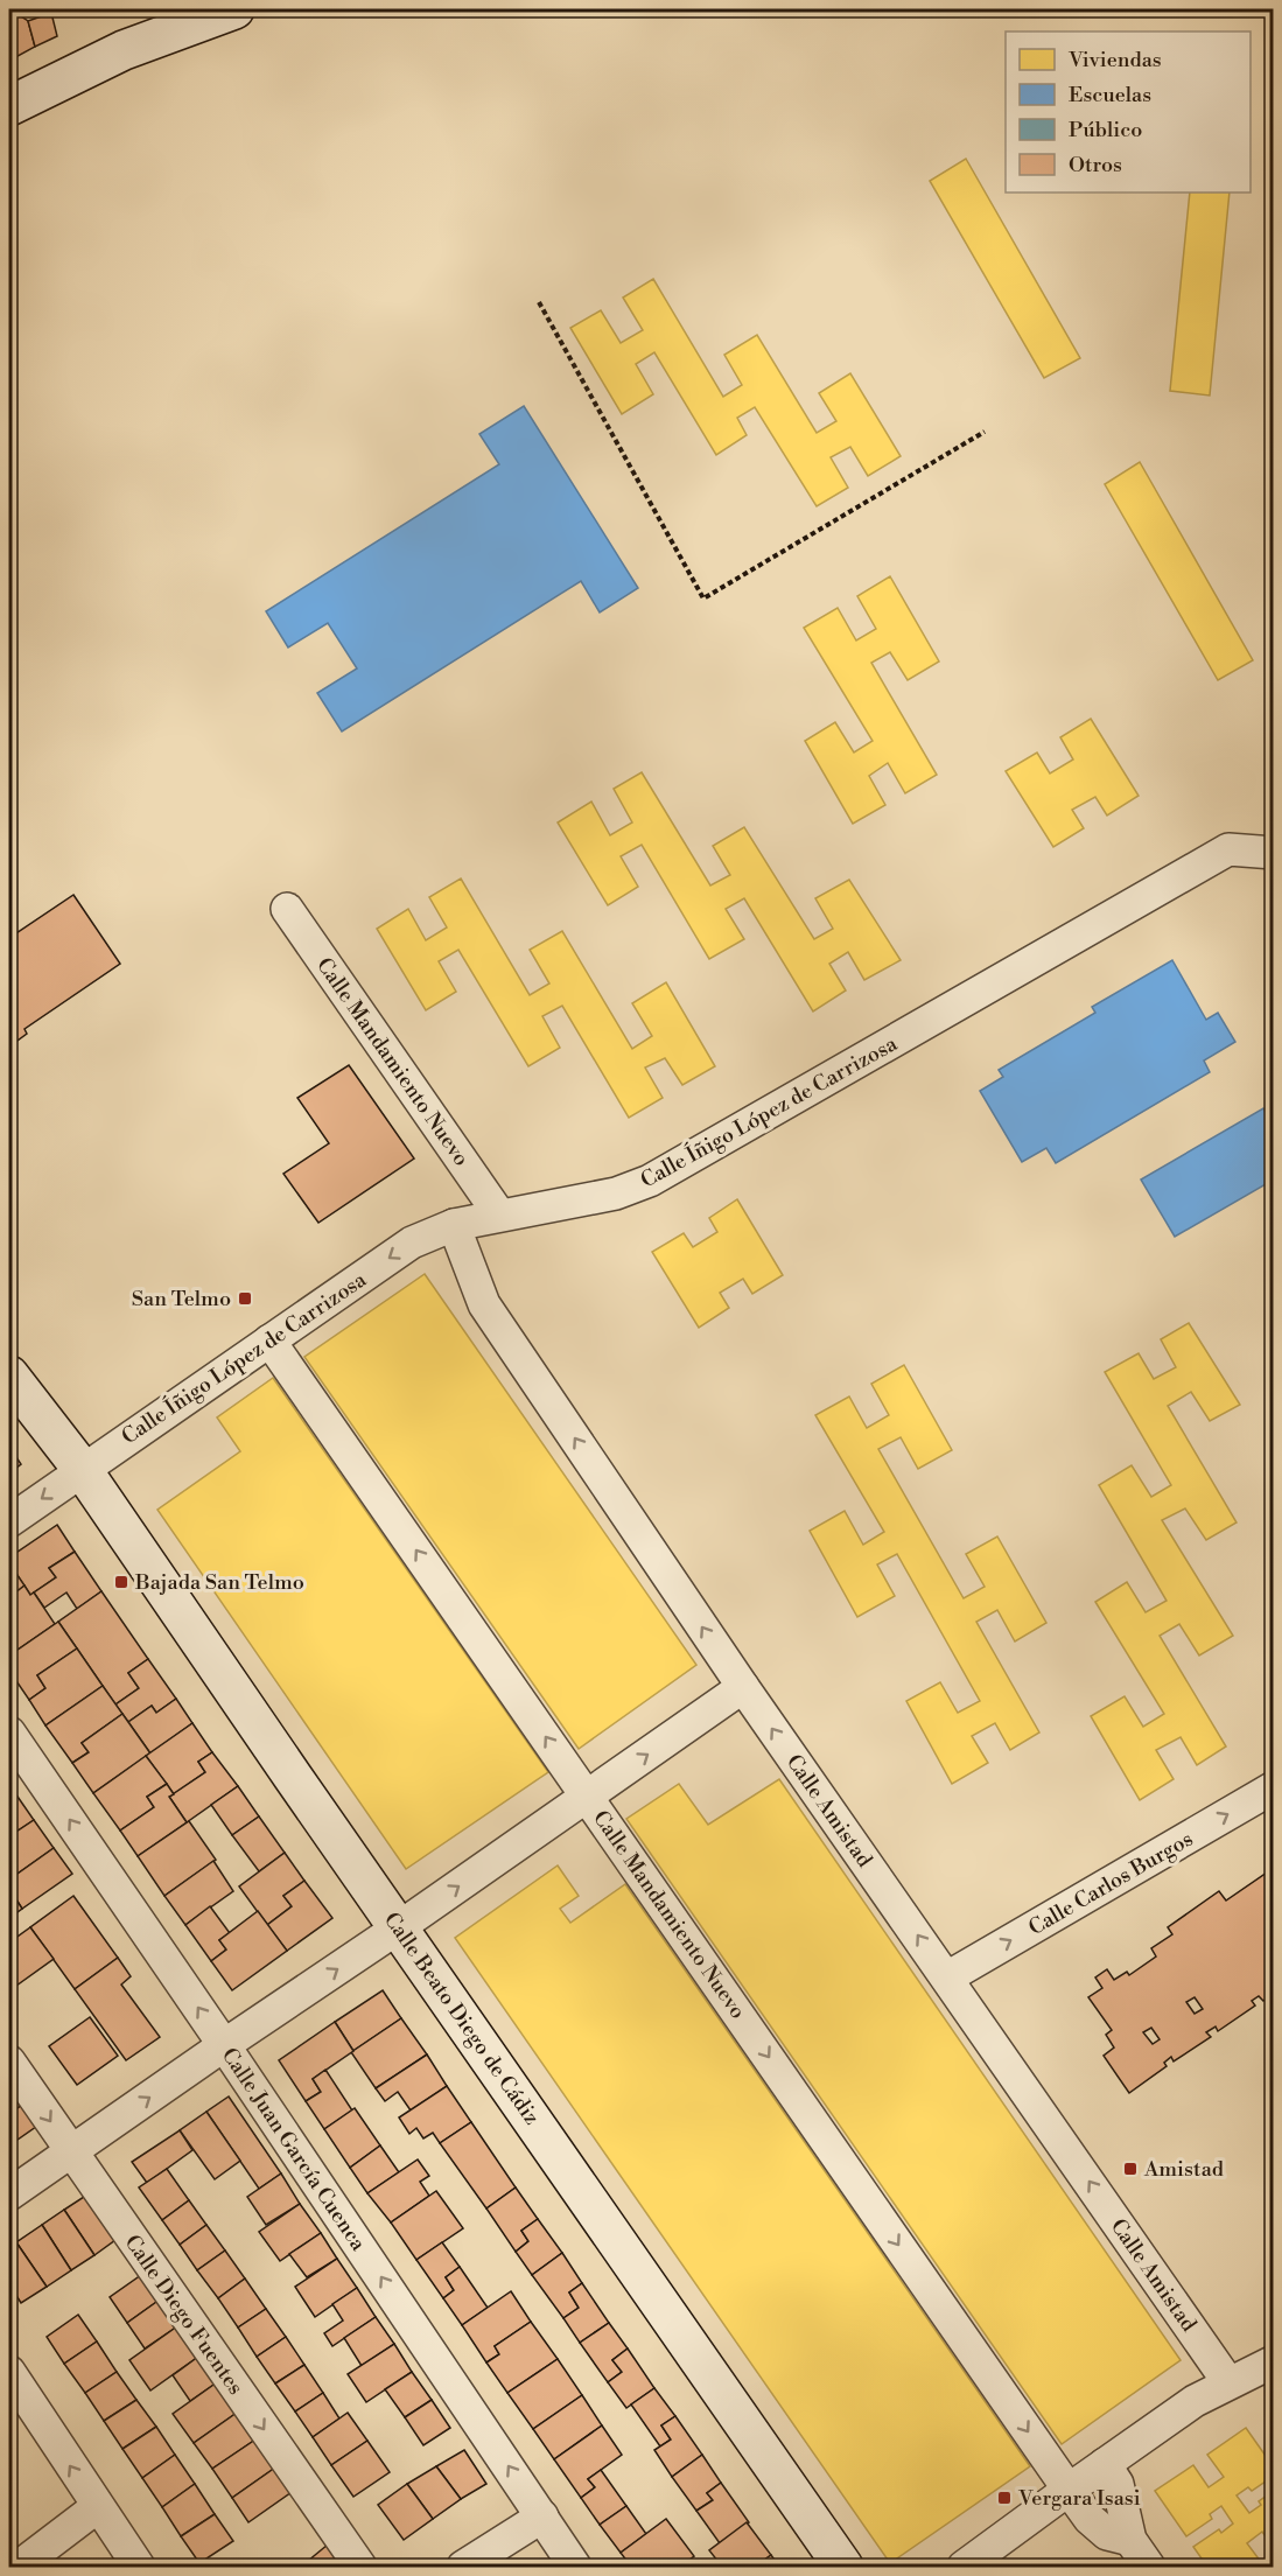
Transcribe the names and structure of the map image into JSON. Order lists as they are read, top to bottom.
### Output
{
  "streets": {
    "street": [
      "Calle Mandamiento Nuevo",
      "Calle Íñigo López de Carrizosa",
      "Calle Amistad",
      "Calle Carlos Burgos",
      "Calle Beato Diego de Cádiz",
      "Calle Juan García Cuenca",
      "Calle Diego Fuentes"
    ]
  },
  "crossings": [
    ["Calle Mandamiento Nuevo", "Calle Íñigo López de Carrizosa"],
    ["Calle Íñigo López de Carrizosa", "Calle Amistad"],
    ["Calle Íñigo López de Carrizosa", "Calle Beato Diego de Cádiz"],
    ["Calle Amistad", "Calle Carlos Burgos"]
  ],
  "one_way": ["Calle Amistad", "Calle Carlos Burgos", "Calle Juan García Cuenca"],
  "places": {
    "transit": [
      "San Telmo",
      "Bajada San Telmo",
      "Amistad",
      "Vergara Isasi"
    ]
  },
  "legend": [
    "Viviendas",
    "Escuelas",
    "Público",
    "Otros"
  ]
}
